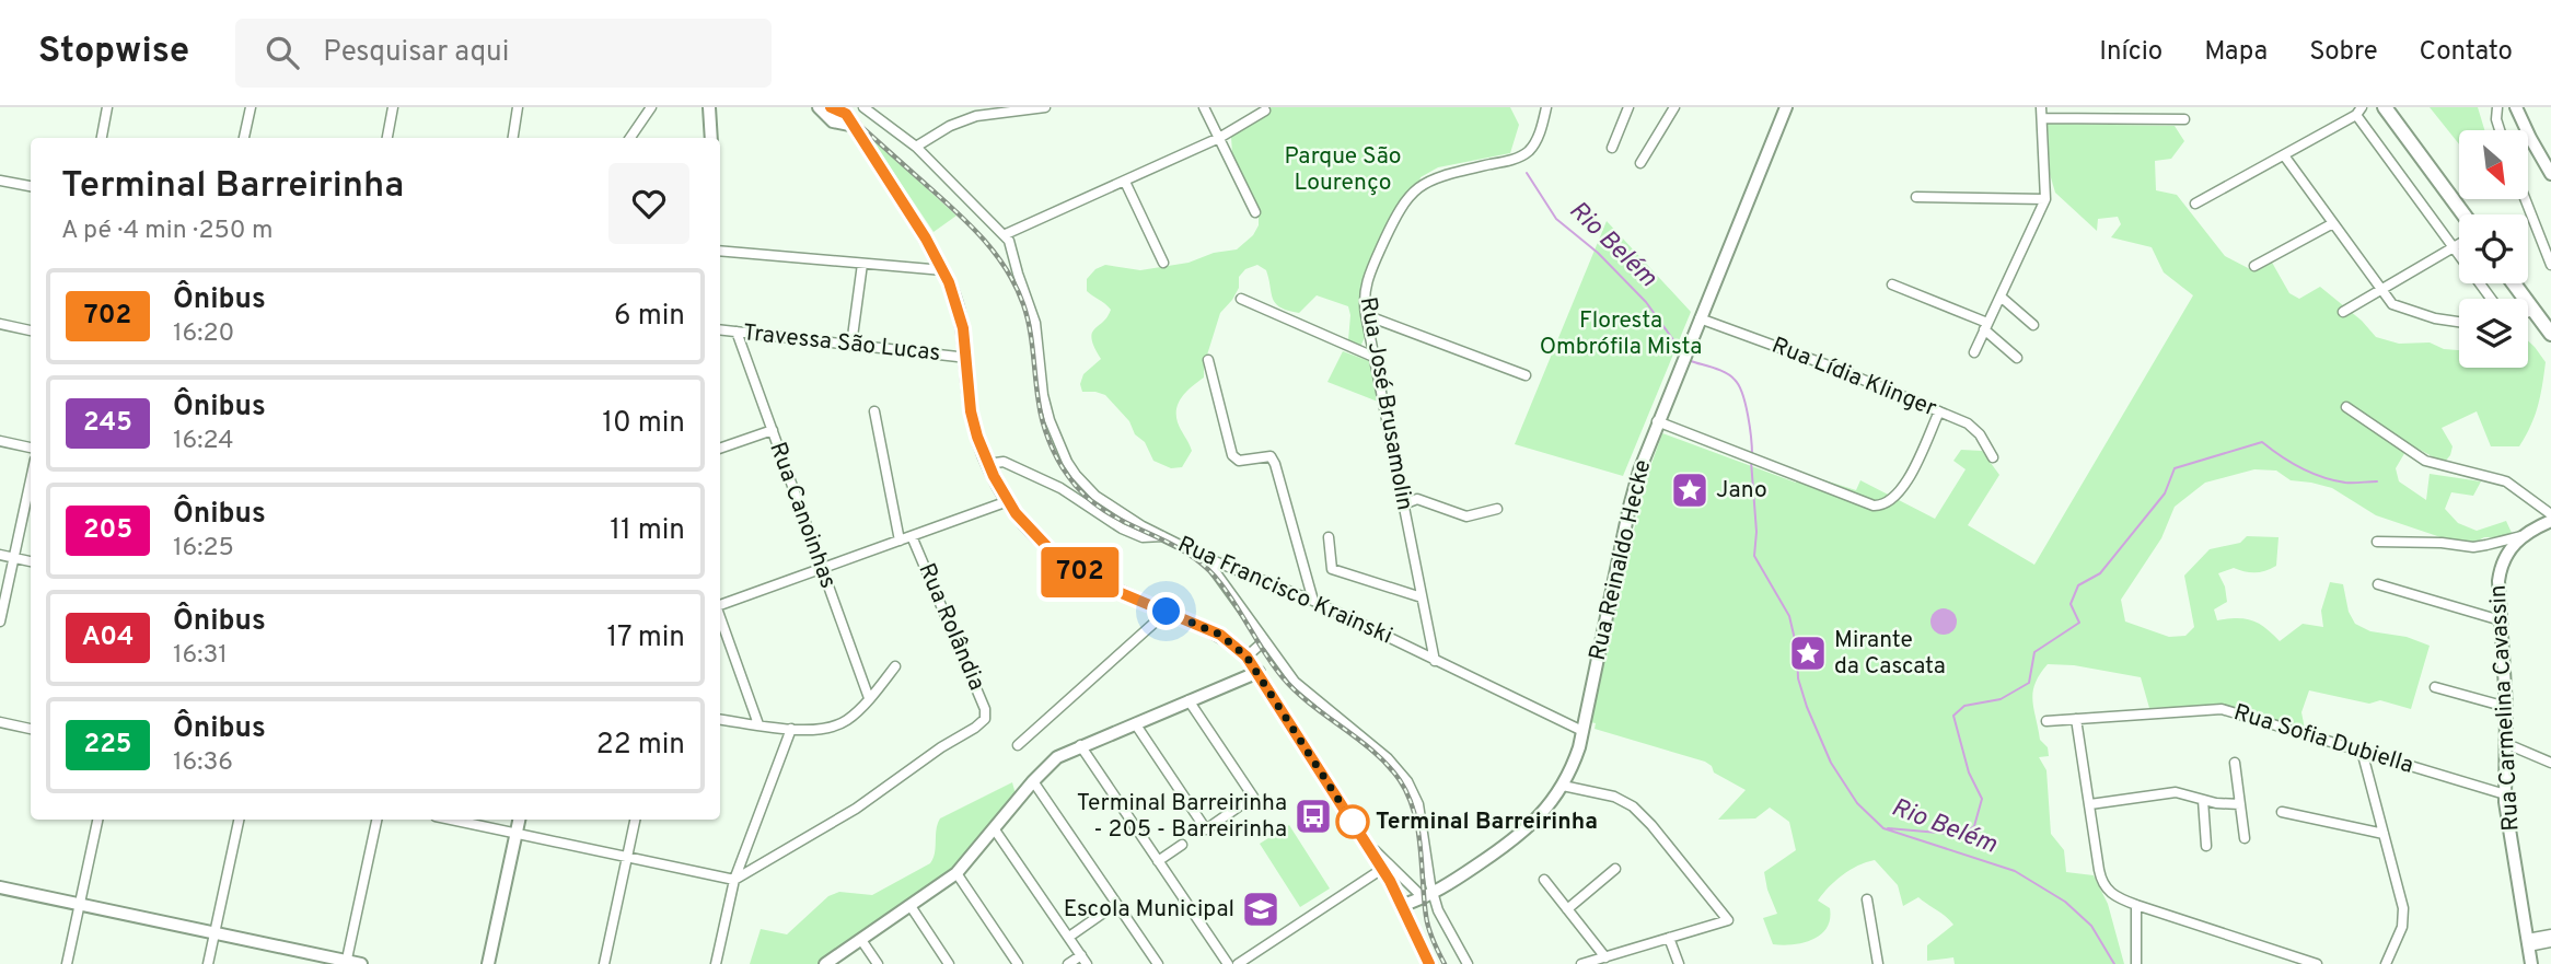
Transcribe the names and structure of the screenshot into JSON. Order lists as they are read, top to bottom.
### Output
{
  "streets": {
    "main road": ["Rua Reinaldo Hecke", "Rua Carmelina Cavassin"],
    "street": [
      "Travessa São Lucas",
      "Rua Lídia Klinger",
      "Rua José Brusamolin",
      "Rua Canoinhas",
      "Rua Francisco Krainski",
      "Rua Rolândia",
      "Rua Sofia Dubiella"
    ]
  },
  "crossings": [
    ["Travessa São Lucas", "Rua Canoinhas"],
    ["Rua Lídia Klinger", "Rua Reinaldo Hecke"],
    ["Rua José Brusamolin", "Rua Francisco Krainski"],
    ["Rua Reinaldo Hecke", "Rua Francisco Krainski"],
    ["Rua Carmelina Cavassin", "Rua Sofia Dubiella"]
  ],
  "water": ["Rio Belém"],
  "parks": ["Parque São Lourenço", "Floresta Ombrófila Mista"],
  "places": {
    "place": ["Jano", "Mirante da Cascata"],
    "bus stop": ["Terminal Barreirinha - 205 - Barreirinha"],
    "other": ["Terminal Barreirinha"],
    "school or university": ["Escola Municipal"]
  },
  "lines": ["bus line 702"],
  "north": "bottom right",
  "page": {
    "header": "Stopwise",
    "search": "Pesquisar aqui",
    "nav": [
      "Início",
      "Mapa",
      "Sobre",
      "Contato"
    ],
    "on_map": "702",
    "heading": ["Terminal Barreirinha", "A pé · 4 min · 250 m"],
    "list": [
      {
        "mark": "702",
        "name": "Ônibus",
        "note": "16:20",
        "value": "6 min"
      },
      {
        "mark": "245",
        "name": "Ônibus",
        "note": "16:24",
        "value": "10 min"
      },
      {
        "mark": "205",
        "name": "Ônibus",
        "note": "16:25",
        "value": "11 min"
      },
      {
        "mark": "A04",
        "name": "Ônibus",
        "note": "16:31",
        "value": "17 min"
      },
      {
        "mark": "225",
        "name": "Ônibus",
        "note": "16:36",
        "value": "22 min"
      }
    ]
  }
}
